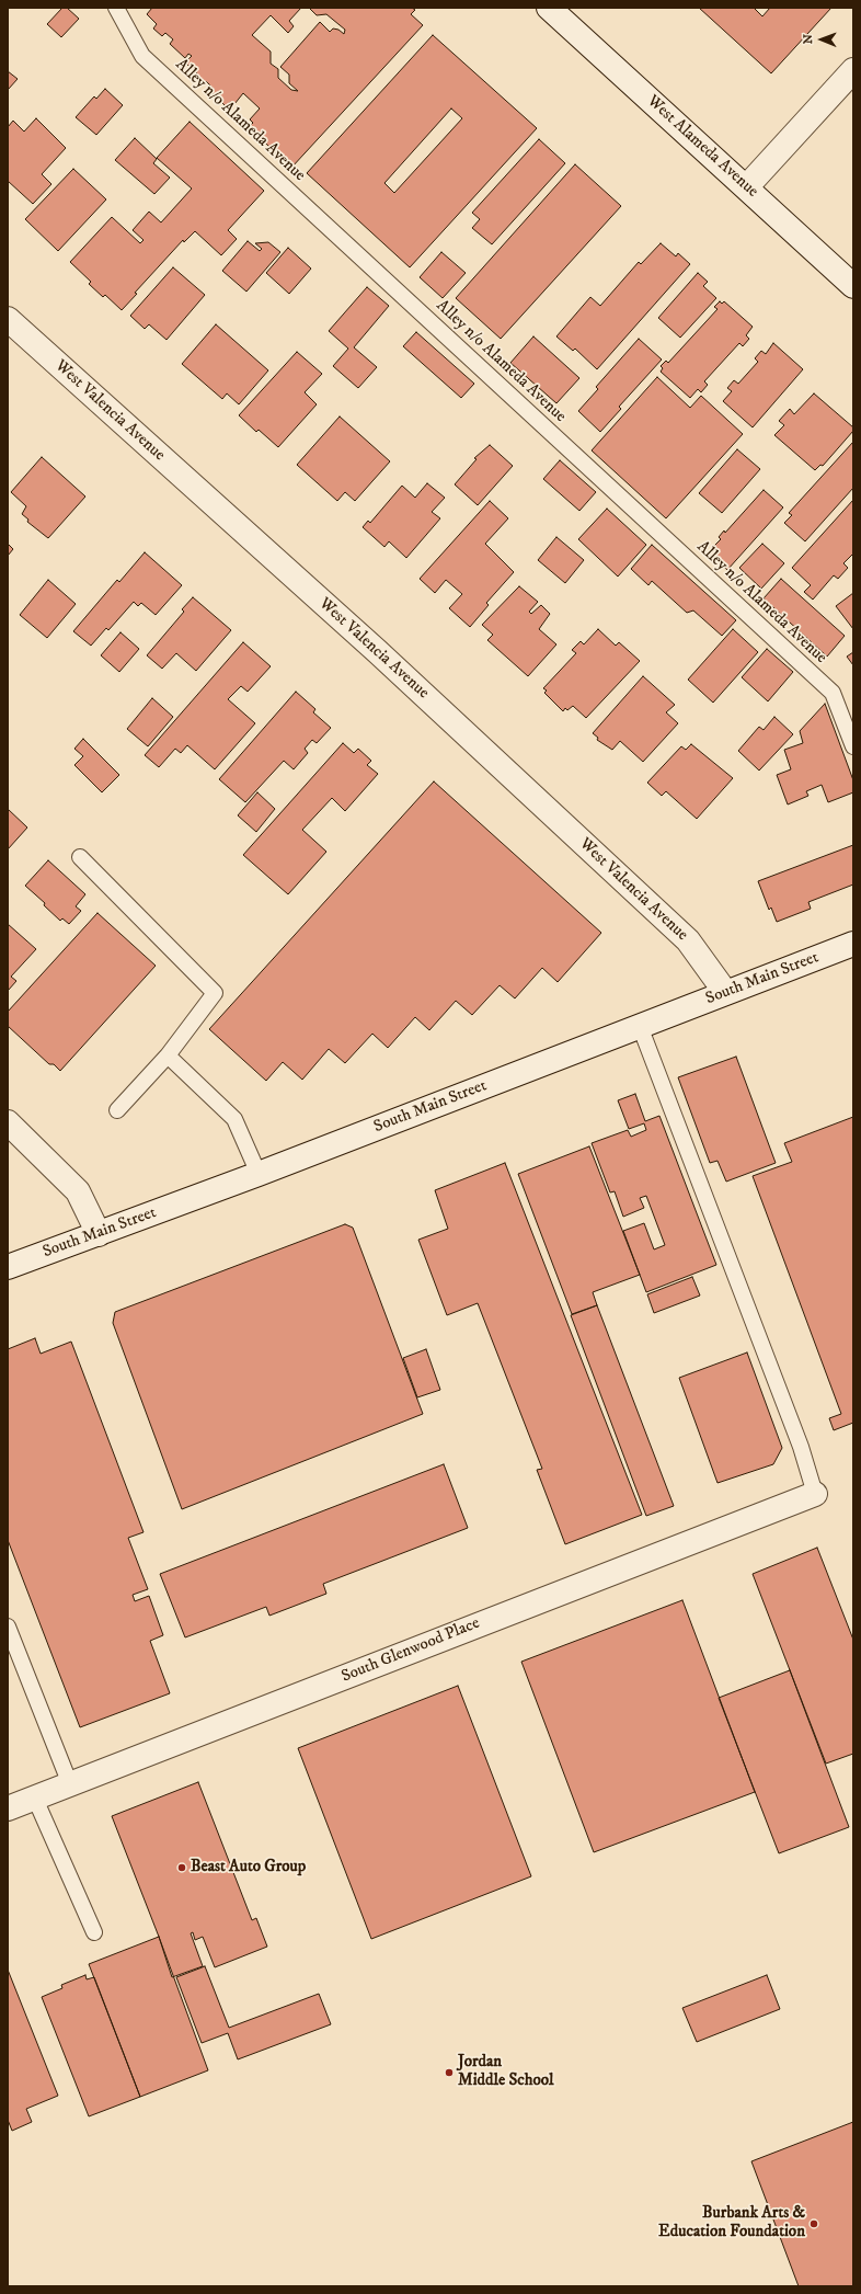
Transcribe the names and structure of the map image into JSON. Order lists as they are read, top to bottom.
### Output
{
  "streets": {
    "street": [
      "West Alameda Avenue",
      "West Valencia Avenue",
      "South Main Street",
      "South Glenwood Place"
    ],
    "lane": ["Alley n/o Alameda Avenue"]
  },
  "crossings": [
    ["West Valencia Avenue", "South Main Street"]
  ],
  "places": ["Beast Auto Group", "Jordan Middle School", "Burbank Arts & Education Foundation"],
  "north": "left"
}
